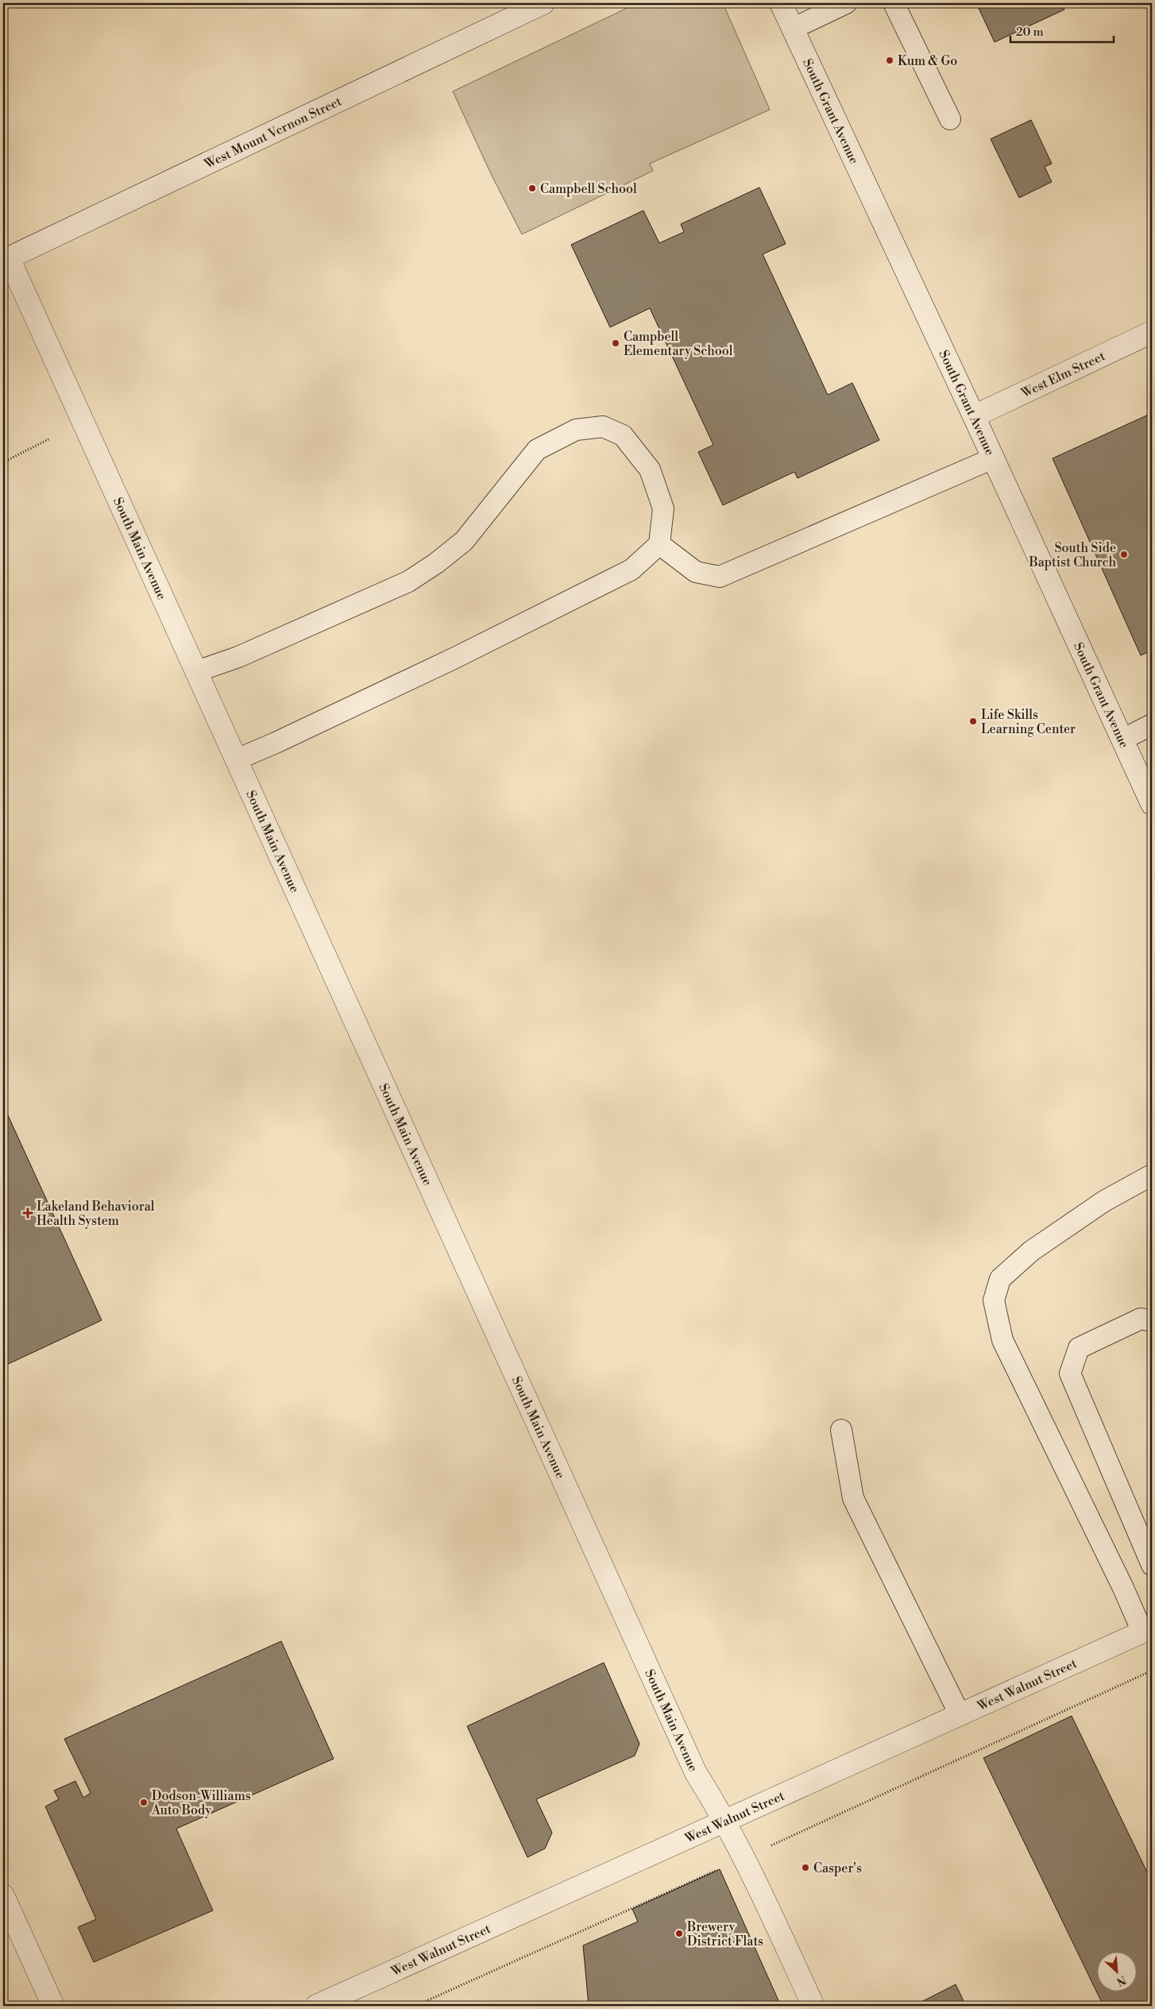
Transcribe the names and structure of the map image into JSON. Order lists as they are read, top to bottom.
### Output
{
  "streets": {
    "street": [
      "South Grant Avenue",
      "West Mount Vernon Street",
      "West Elm Street",
      "South Main Avenue",
      "West Walnut Street"
    ]
  },
  "crossings": [
    ["South Grant Avenue", "West Elm Street"],
    ["West Mount Vernon Street", "South Main Avenue"],
    ["South Main Avenue", "West Walnut Street"]
  ],
  "places": {
    "other": [
      "Kum & Go",
      "Campbell School",
      "Campbell Elementary School",
      "South Side Baptist Church",
      "Life Skills Learning Center",
      "Dodson-Williams Auto Body",
      "Casper's",
      "Brewery District Flats"
    ],
    "health": ["Lakeland Behavioral Health System"]
  },
  "scale_bar": "20 m",
  "north": "bottom right"
}
